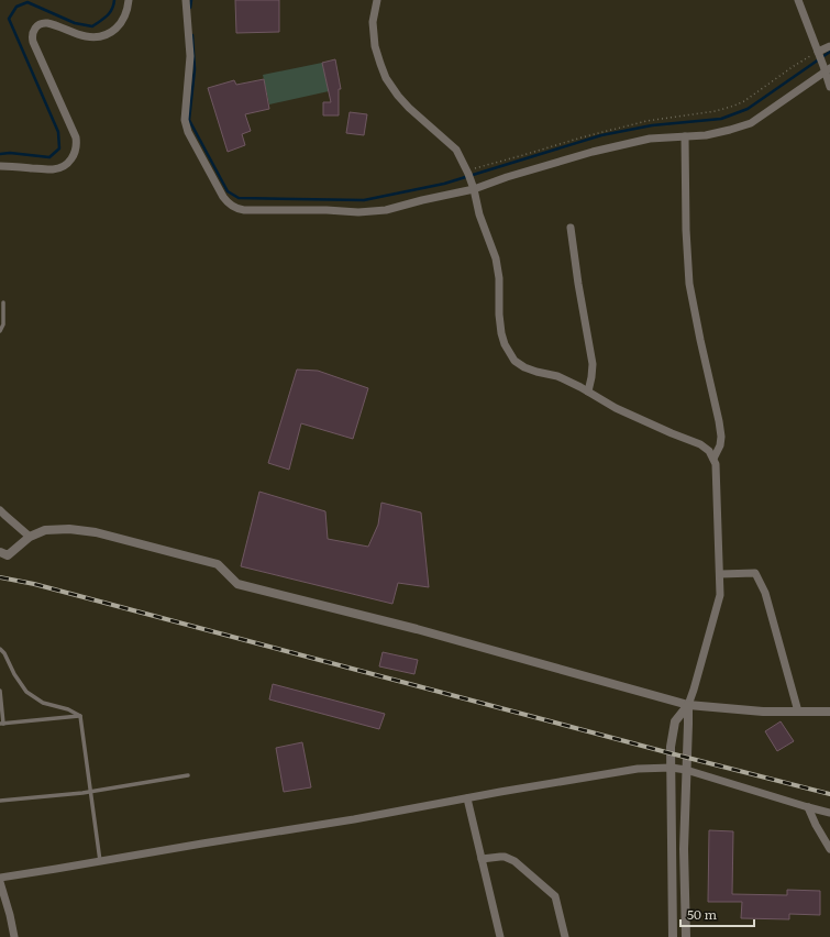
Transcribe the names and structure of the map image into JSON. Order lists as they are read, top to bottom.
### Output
{
  "scale_bar": "50 m"
}
